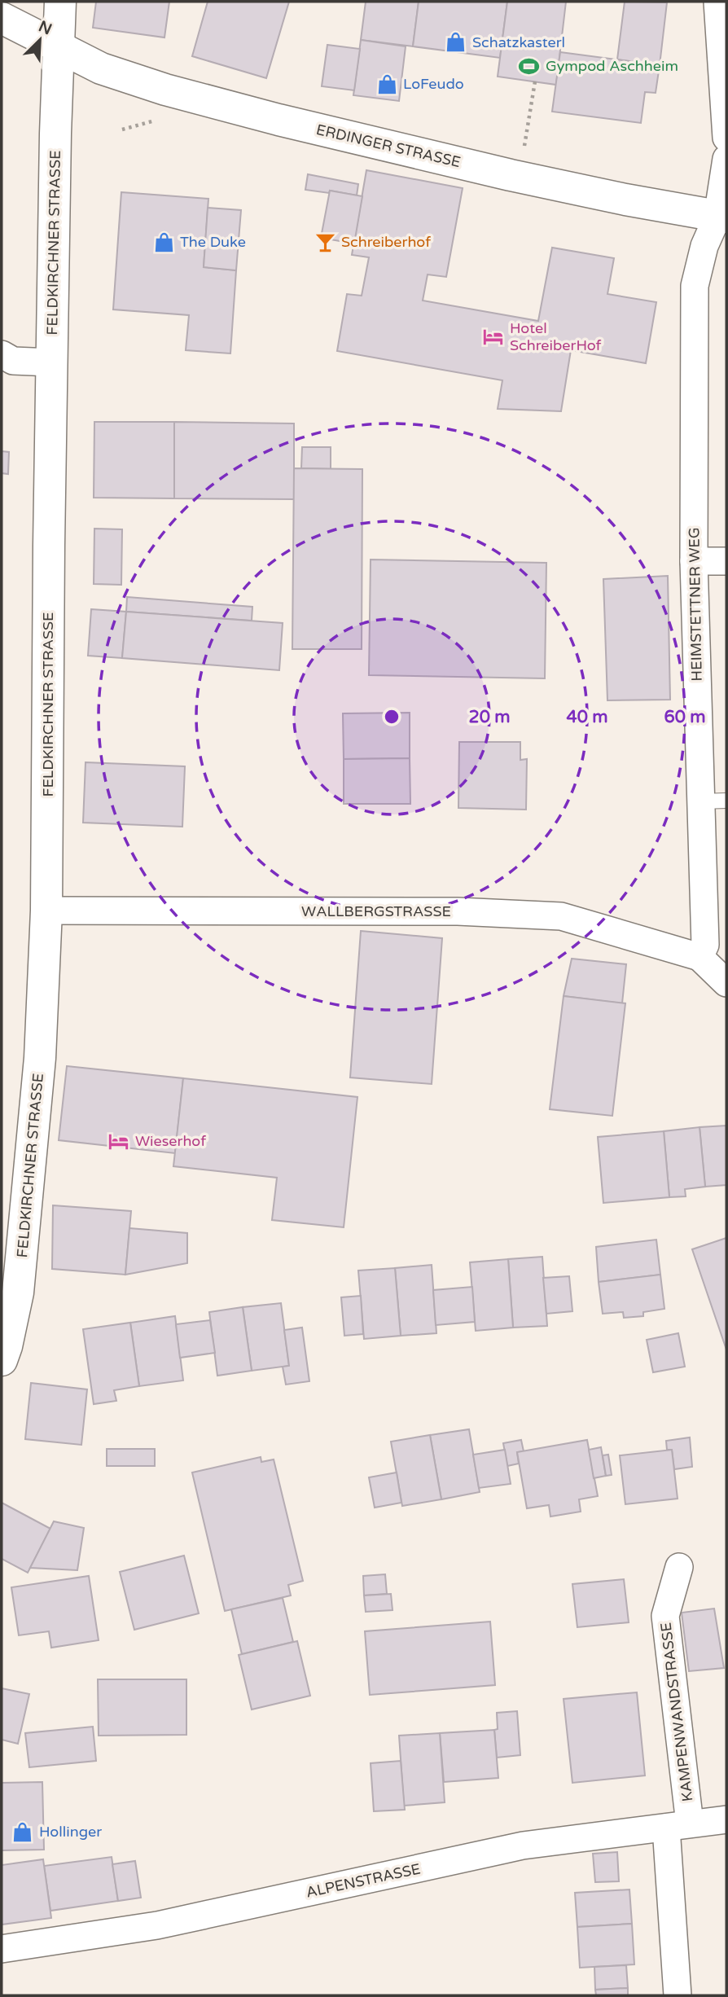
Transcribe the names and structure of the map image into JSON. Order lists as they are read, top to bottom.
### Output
{
  "streets": {
    "main road": ["ERDINGER STRASSE", "FELDKIRCHNER STRASSE"],
    "street": [
      "HEIMSTETTNER WEG",
      "WALLBERGSTRASSE",
      "KAMPENWANDSTRASSE",
      "ALPENSTRASSE"
    ]
  },
  "crossings": [
    ["ERDINGER STRASSE", "FELDKIRCHNER STRASSE"],
    ["ERDINGER STRASSE", "HEIMSTETTNER WEG"],
    ["FELDKIRCHNER STRASSE", "WALLBERGSTRASSE"],
    ["HEIMSTETTNER WEG", "WALLBERGSTRASSE"],
    ["KAMPENWANDSTRASSE", "ALPENSTRASSE"]
  ],
  "places": {
    "shop": [
      "Schatzkasterl",
      "LoFeudo",
      "The Duke",
      "Hollinger"
    ],
    "sports": ["Gympod Aschheim"],
    "bar": ["Schreiberhof"],
    "hotel": ["Hotel SchreiberHof", "Wieserhof"]
  },
  "north": "top right",
  "rings": ["20 m", "40 m", "60 m"]
}
